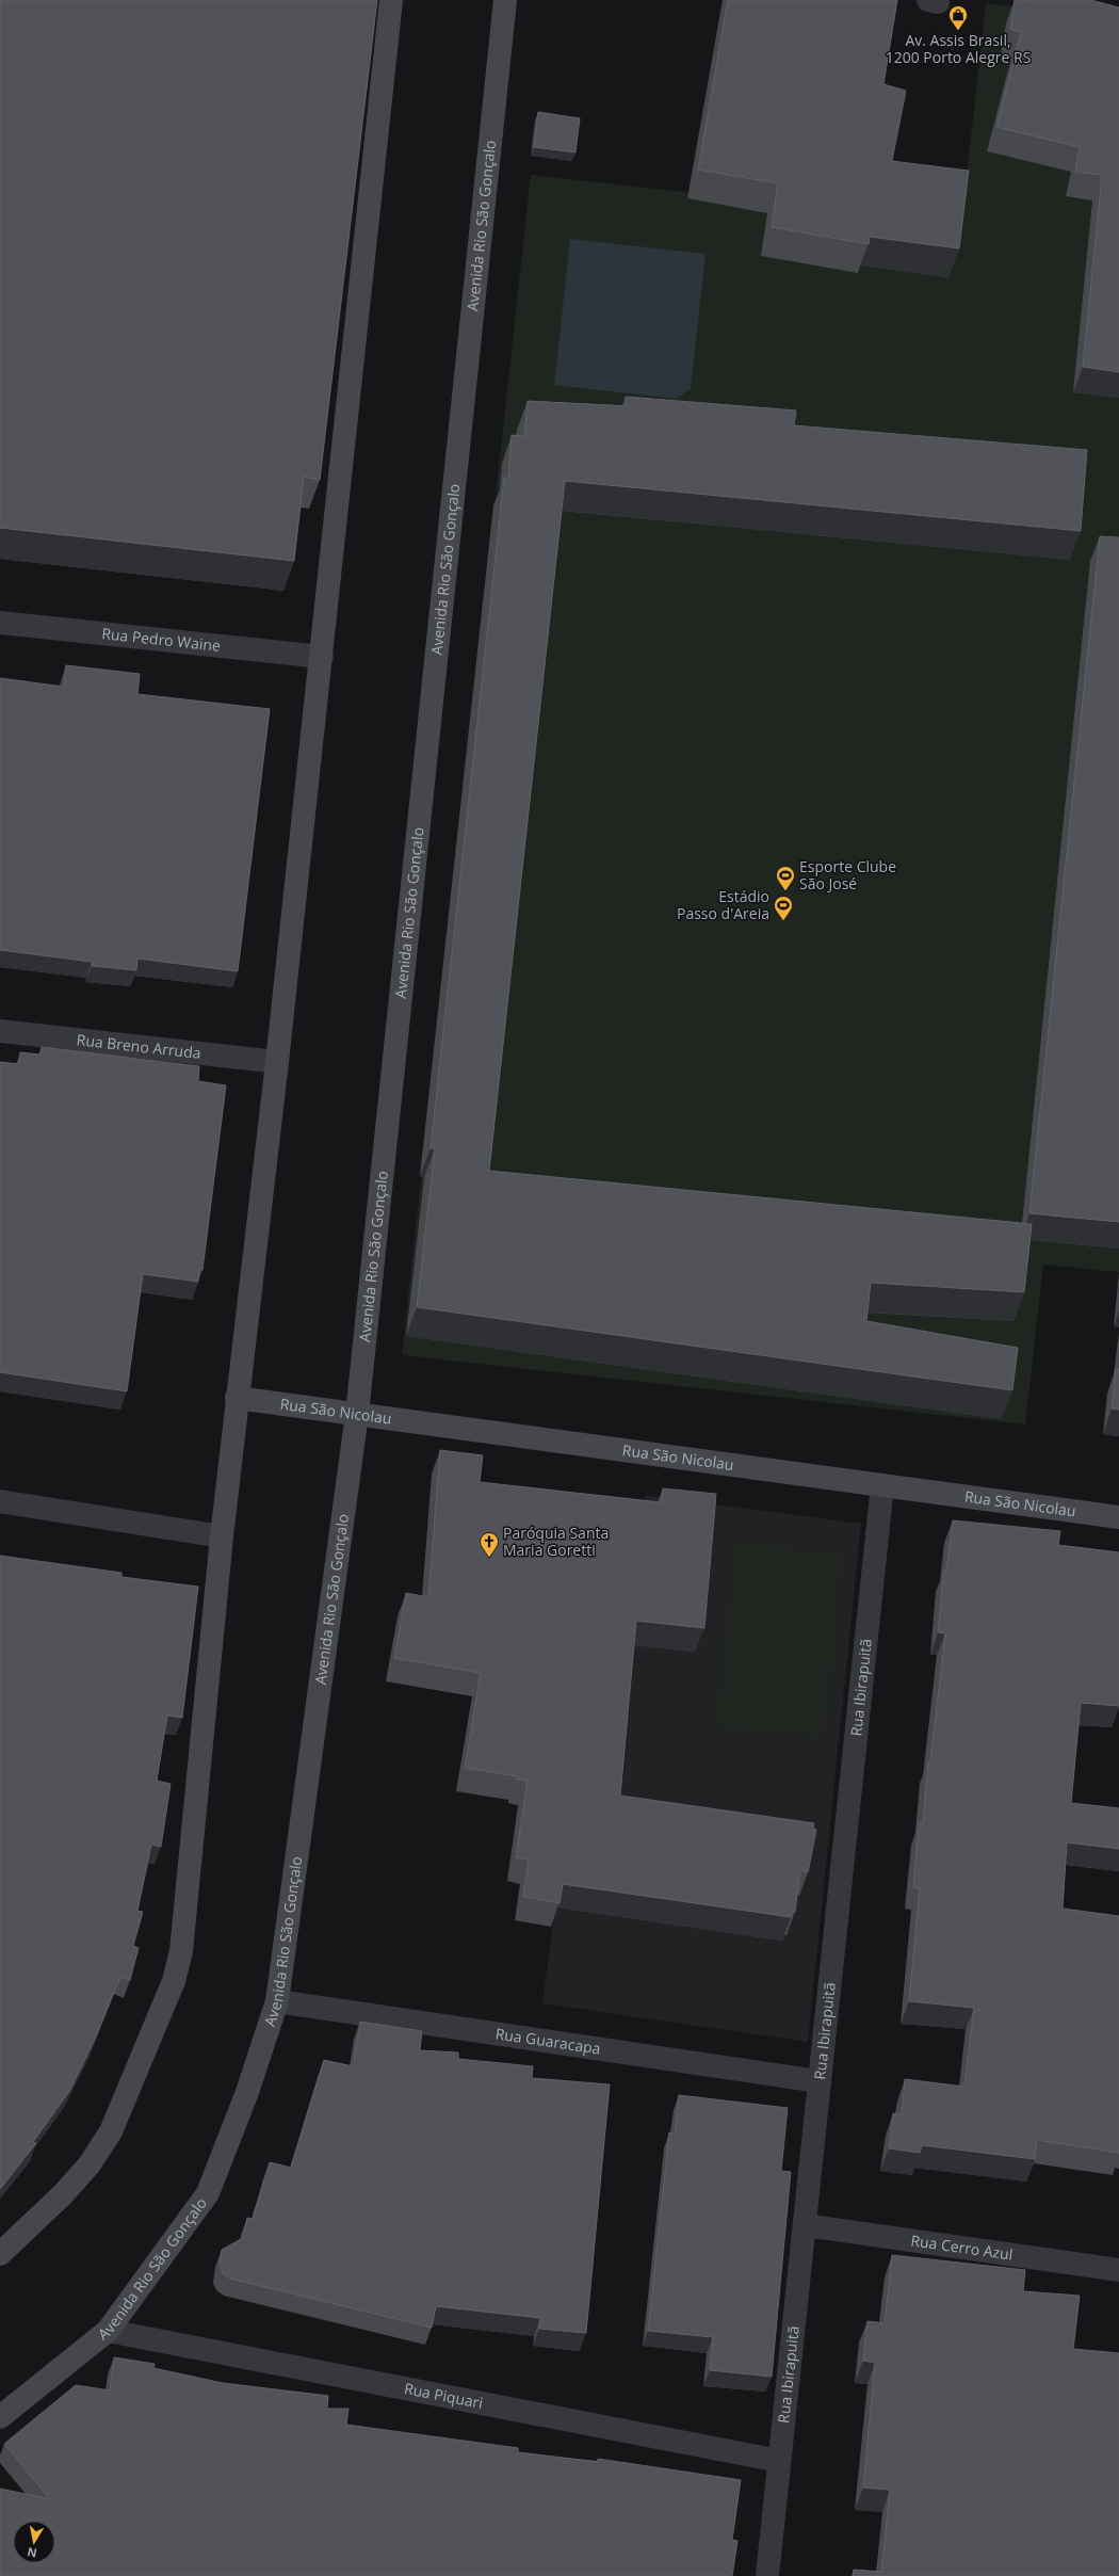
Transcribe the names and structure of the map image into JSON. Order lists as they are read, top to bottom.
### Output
{
  "streets": {
    "street": [
      "Avenida Rio São Gonçalo",
      "Rua Pedro Waine",
      "Rua Breno Arruda",
      "Rua São Nicolau",
      "Rua Ibirapuitã",
      "Rua Guaracapa",
      "Rua Cerro Azul",
      "Rua Piquari"
    ]
  },
  "crossings": [
    ["Avenida Rio São Gonçalo", "Rua São Nicolau"],
    ["Avenida Rio São Gonçalo", "Rua Guaracapa"],
    ["Avenida Rio São Gonçalo", "Rua Piquari"],
    ["Rua São Nicolau", "Rua Ibirapuitã"],
    ["Rua Ibirapuitã", "Rua Guaracapa"],
    ["Rua Ibirapuitã", "Rua Cerro Azul"],
    ["Rua Ibirapuitã", "Rua Piquari"]
  ],
  "places": {
    "shop": ["Av. Assis Brasil, 1200 Porto Alegre RS"],
    "sports": ["Esporte Clube São José", "Estádio Passo d'Areia"],
    "church": ["Paróquia Santa Maria Goretti"]
  },
  "north": "bottom"
}
